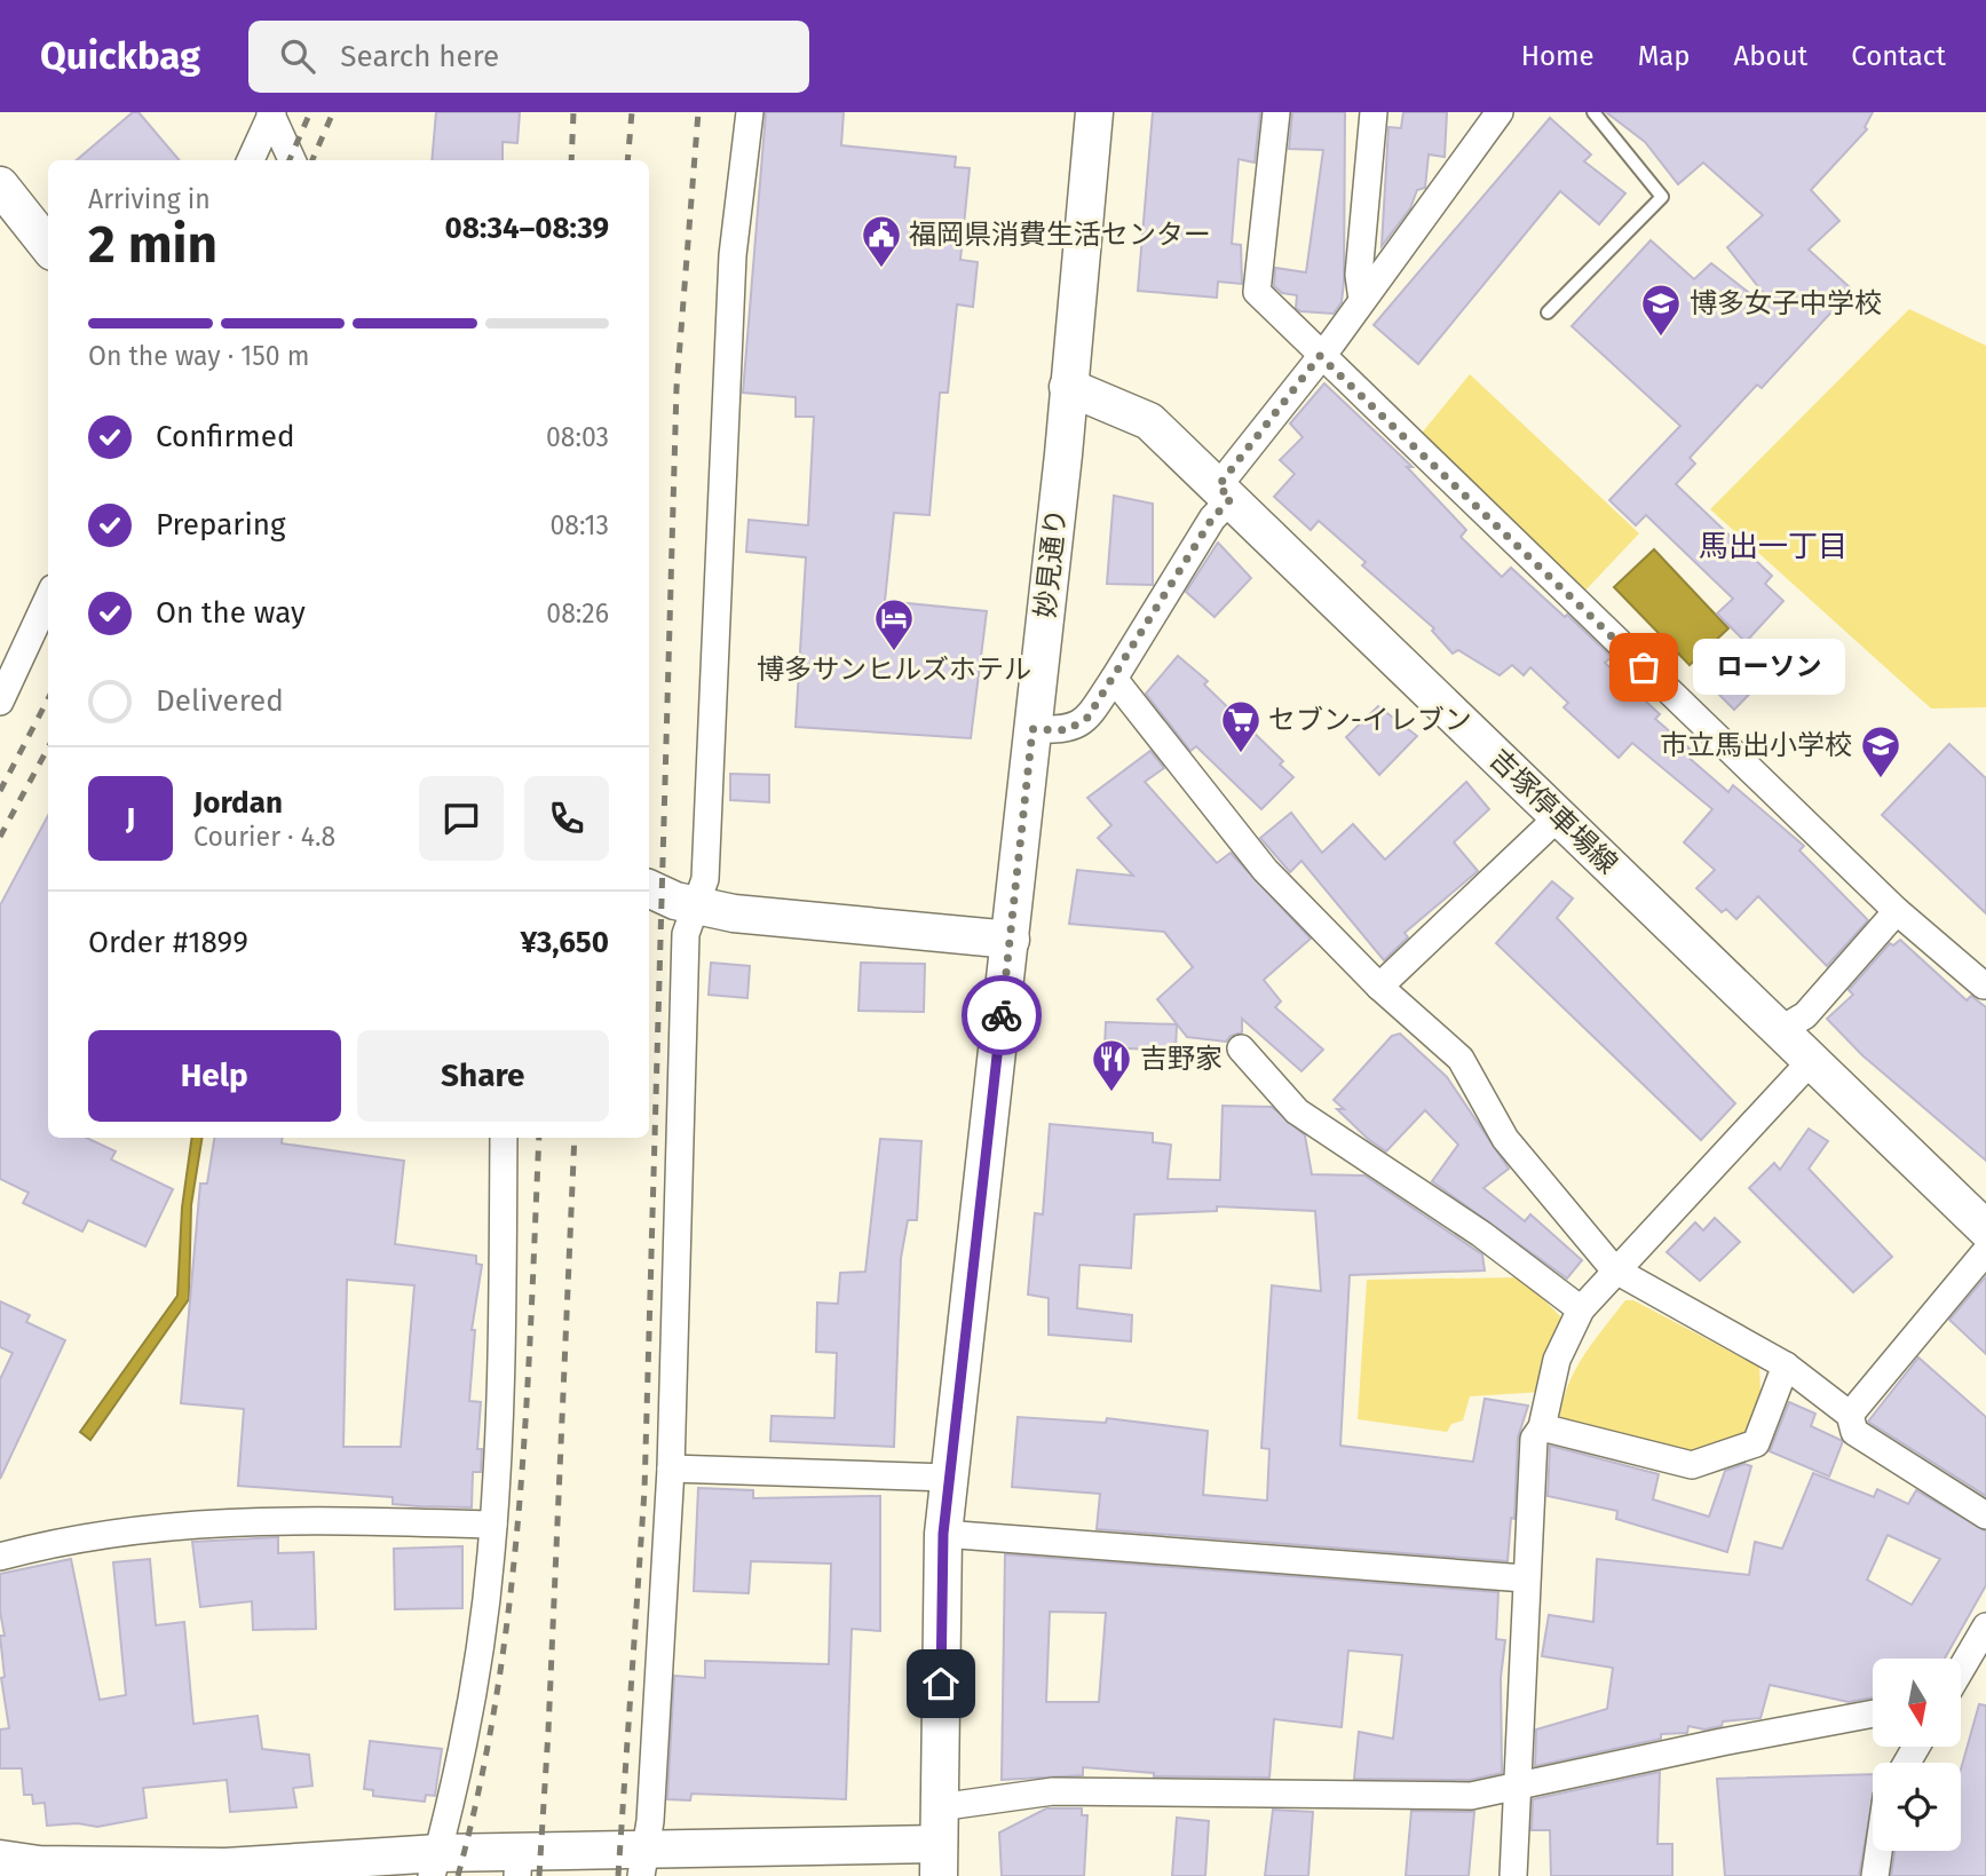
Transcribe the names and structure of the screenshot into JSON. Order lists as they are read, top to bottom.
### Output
{
  "streets": {
    "main road": ["妙見通り", "吉塚停車場線"]
  },
  "crossings": [
    ["妙見通り", "吉塚停車場線"]
  ],
  "districts": ["馬出一丁目"],
  "places": {
    "public building": ["福岡県消費生活センター"],
    "school or university": ["博多女子中学校", "市立馬出小学校"],
    "hotel": ["博多サンヒルズホテル"],
    "other": ["ローソン"],
    "supermarket": ["セブン-イレブン"],
    "restaurant": ["吉野家"]
  },
  "north": "bottom",
  "page": {
    "header": "Quickbag",
    "search": "Search here",
    "nav": [
      "Home",
      "Map",
      "About",
      "Contact"
    ],
    "heading": ["2 min", "Arriving in", "08:34–08:39"],
    "panel": [
      "Jordan",
      "Courier · 4.8",
      "Order #1899",
      "¥3,650"
    ],
    "bar": "On the way · 150 m",
    "list": [
      ["Confirmed", "08:03"],
      ["Preparing", "08:13"],
      ["On the way", "08:26"],
      "Delivered"
    ],
    "bubble": "ローソン",
    "round": "J",
    "buttons": ["Help", "Share"]
  }
}
